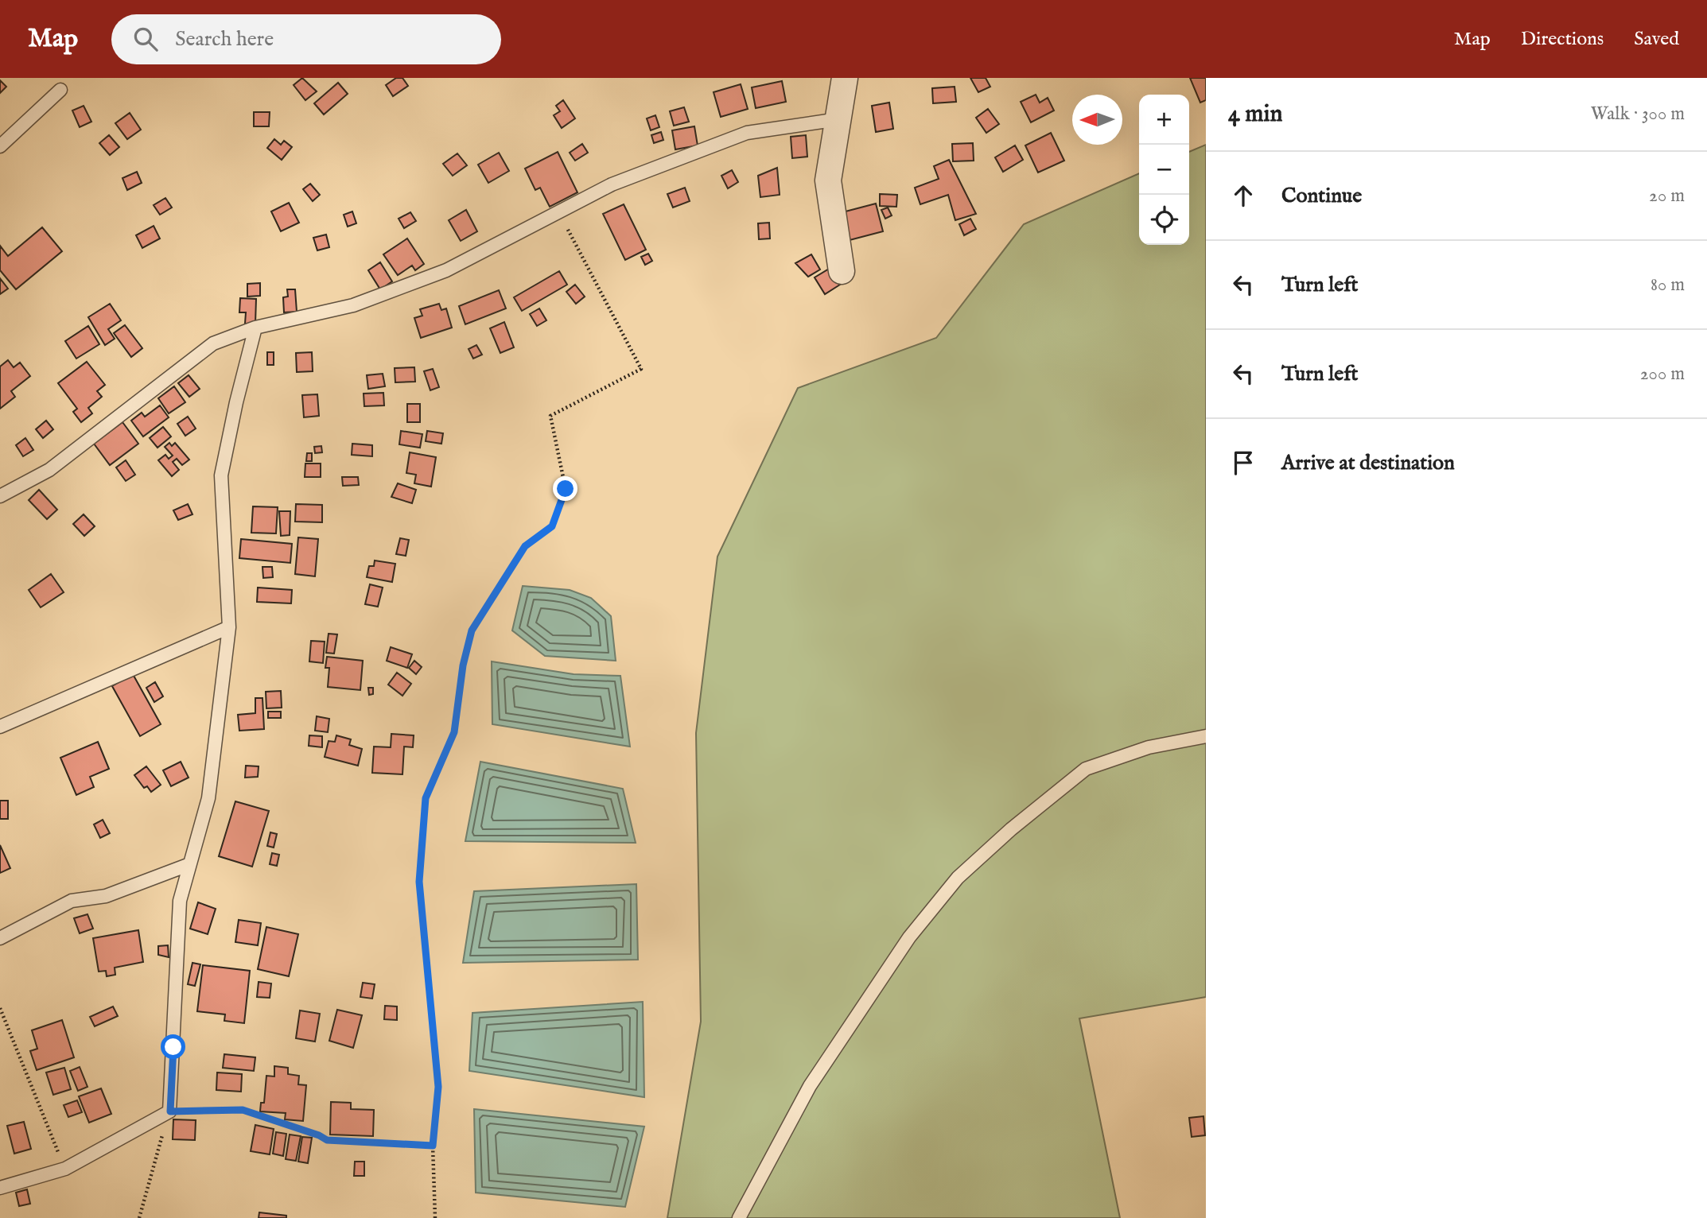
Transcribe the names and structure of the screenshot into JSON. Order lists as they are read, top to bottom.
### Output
{
  "north": "left",
  "page": {
    "header": "Map",
    "search": "Search here",
    "nav": ["Map", "Directions", "Saved"],
    "heading": ["4 min", "Walk · 300 m"],
    "map_buttons": ["+", "−"],
    "list": [
      ["Continue", "20 m"],
      ["Turn left", "80 m"],
      ["Turn left", "200 m"],
      "Arrive at destination"
    ]
  }
}
